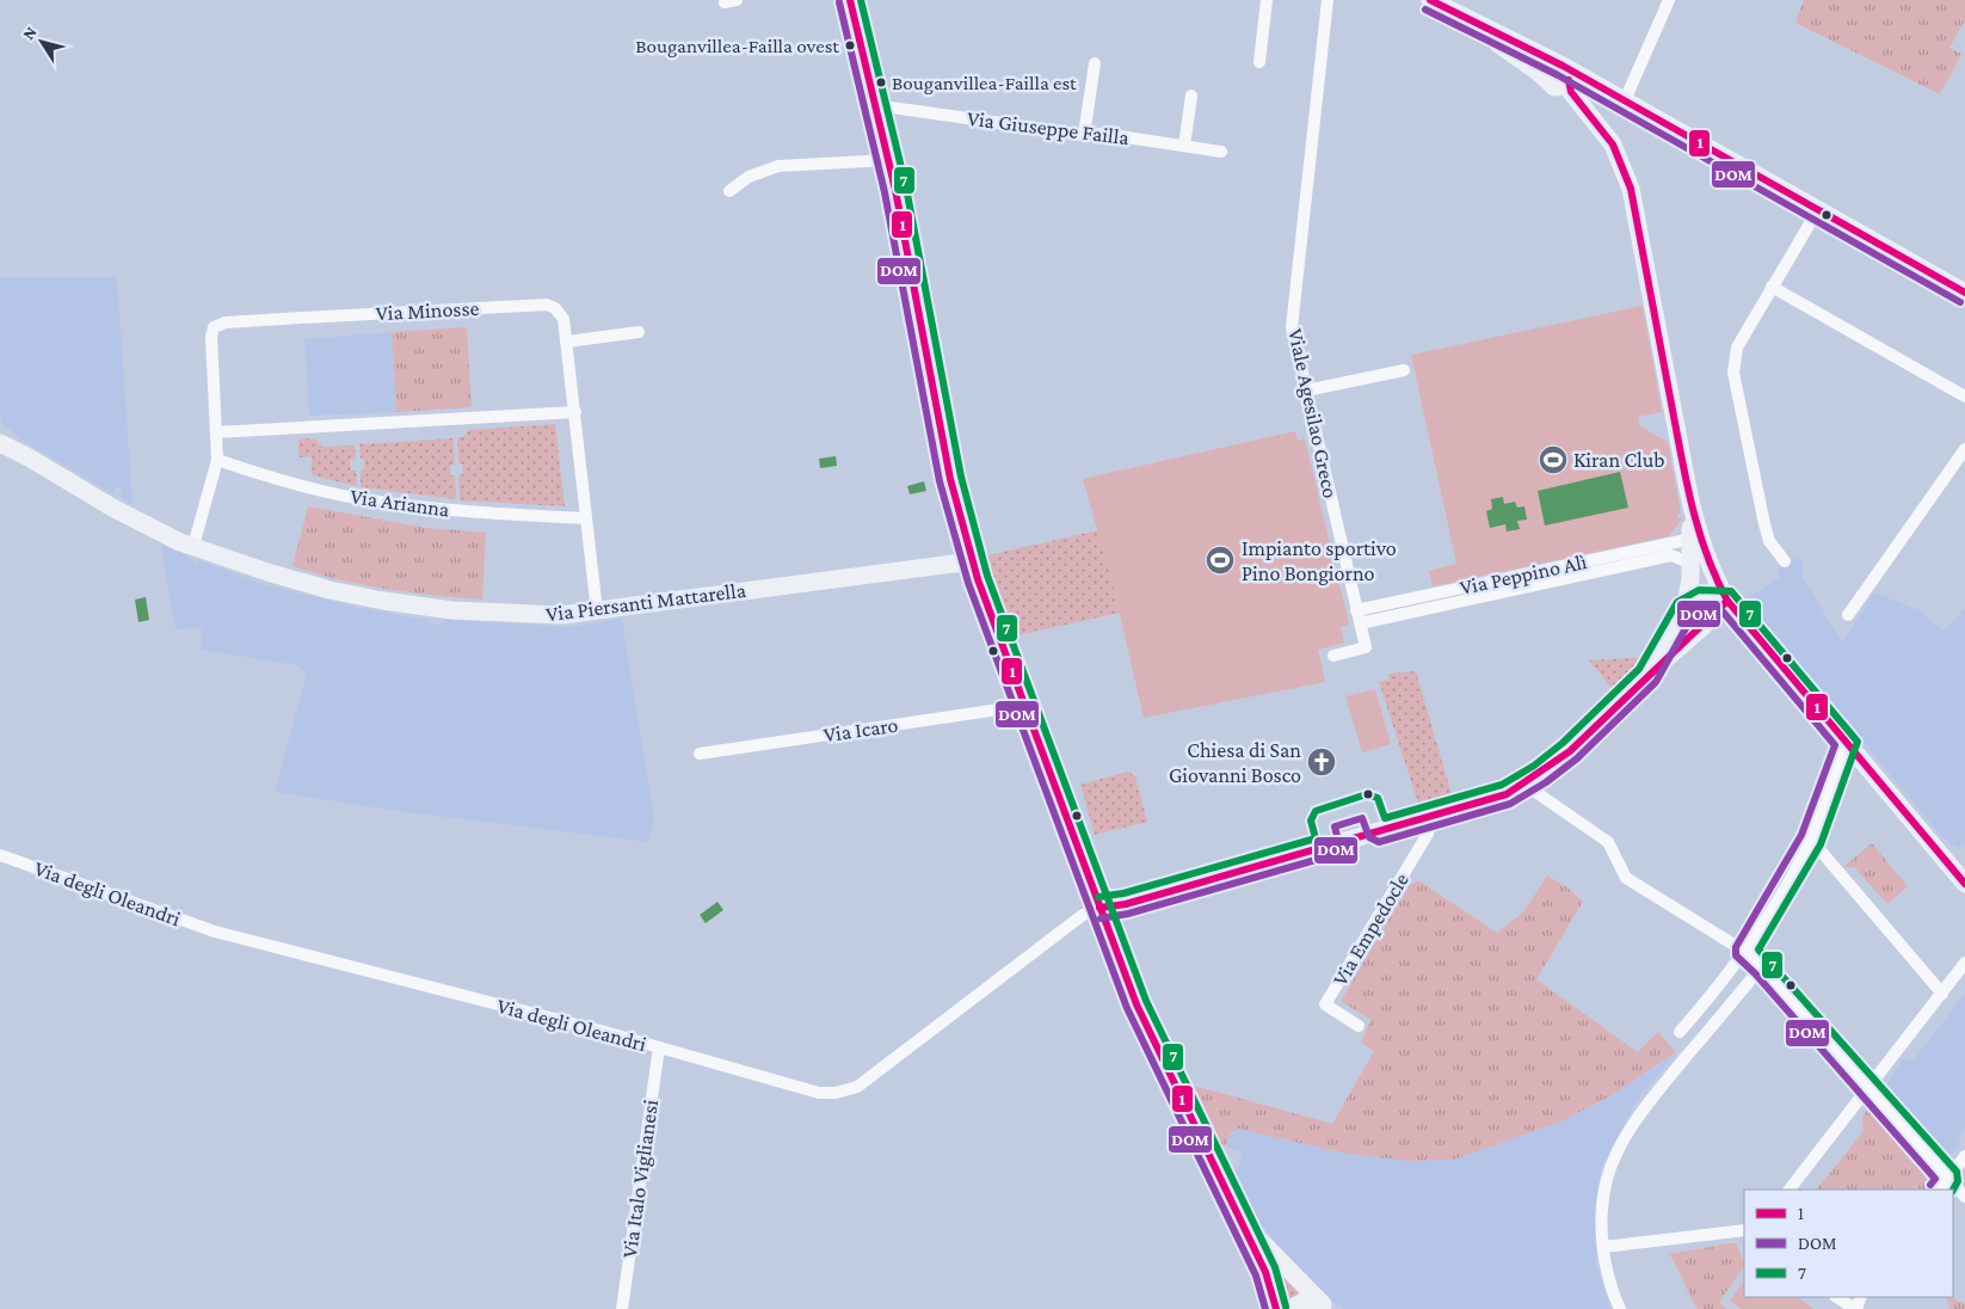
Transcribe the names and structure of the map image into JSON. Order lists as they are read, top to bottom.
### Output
{
  "streets": {
    "main road": ["Via Piersanti Mattarella"],
    "street": [
      "Via Giuseppe Failla",
      "Via Minosse",
      "Viale Agesilao Greco",
      "Via Arianna",
      "Via Peppino Alì",
      "Via Icaro",
      "Via degli Oleandri",
      "Via Empedocle",
      "Via Italo Viglianesi"
    ]
  },
  "crossings": [
    ["Via Minosse", "Via Arianna"],
    ["Via Minosse", "Via Piersanti Mattarella"],
    ["Viale Agesilao Greco", "Via Peppino Alì"],
    ["Via degli Oleandri", "Via Italo Viglianesi"]
  ],
  "places": {
    "other": ["Bouganvillea-Failla ovest", "Bouganvillea-Failla est"],
    "sports": ["Kiran Club", "Impianto sportivo Pino Bongiorno"],
    "church": ["Chiesa di San Giovanni Bosco"]
  },
  "lines": ["transit line 1", "transit line 7", "transit line DOM"],
  "legend": ["1", "DOM", "7"],
  "north": "top left"
}
